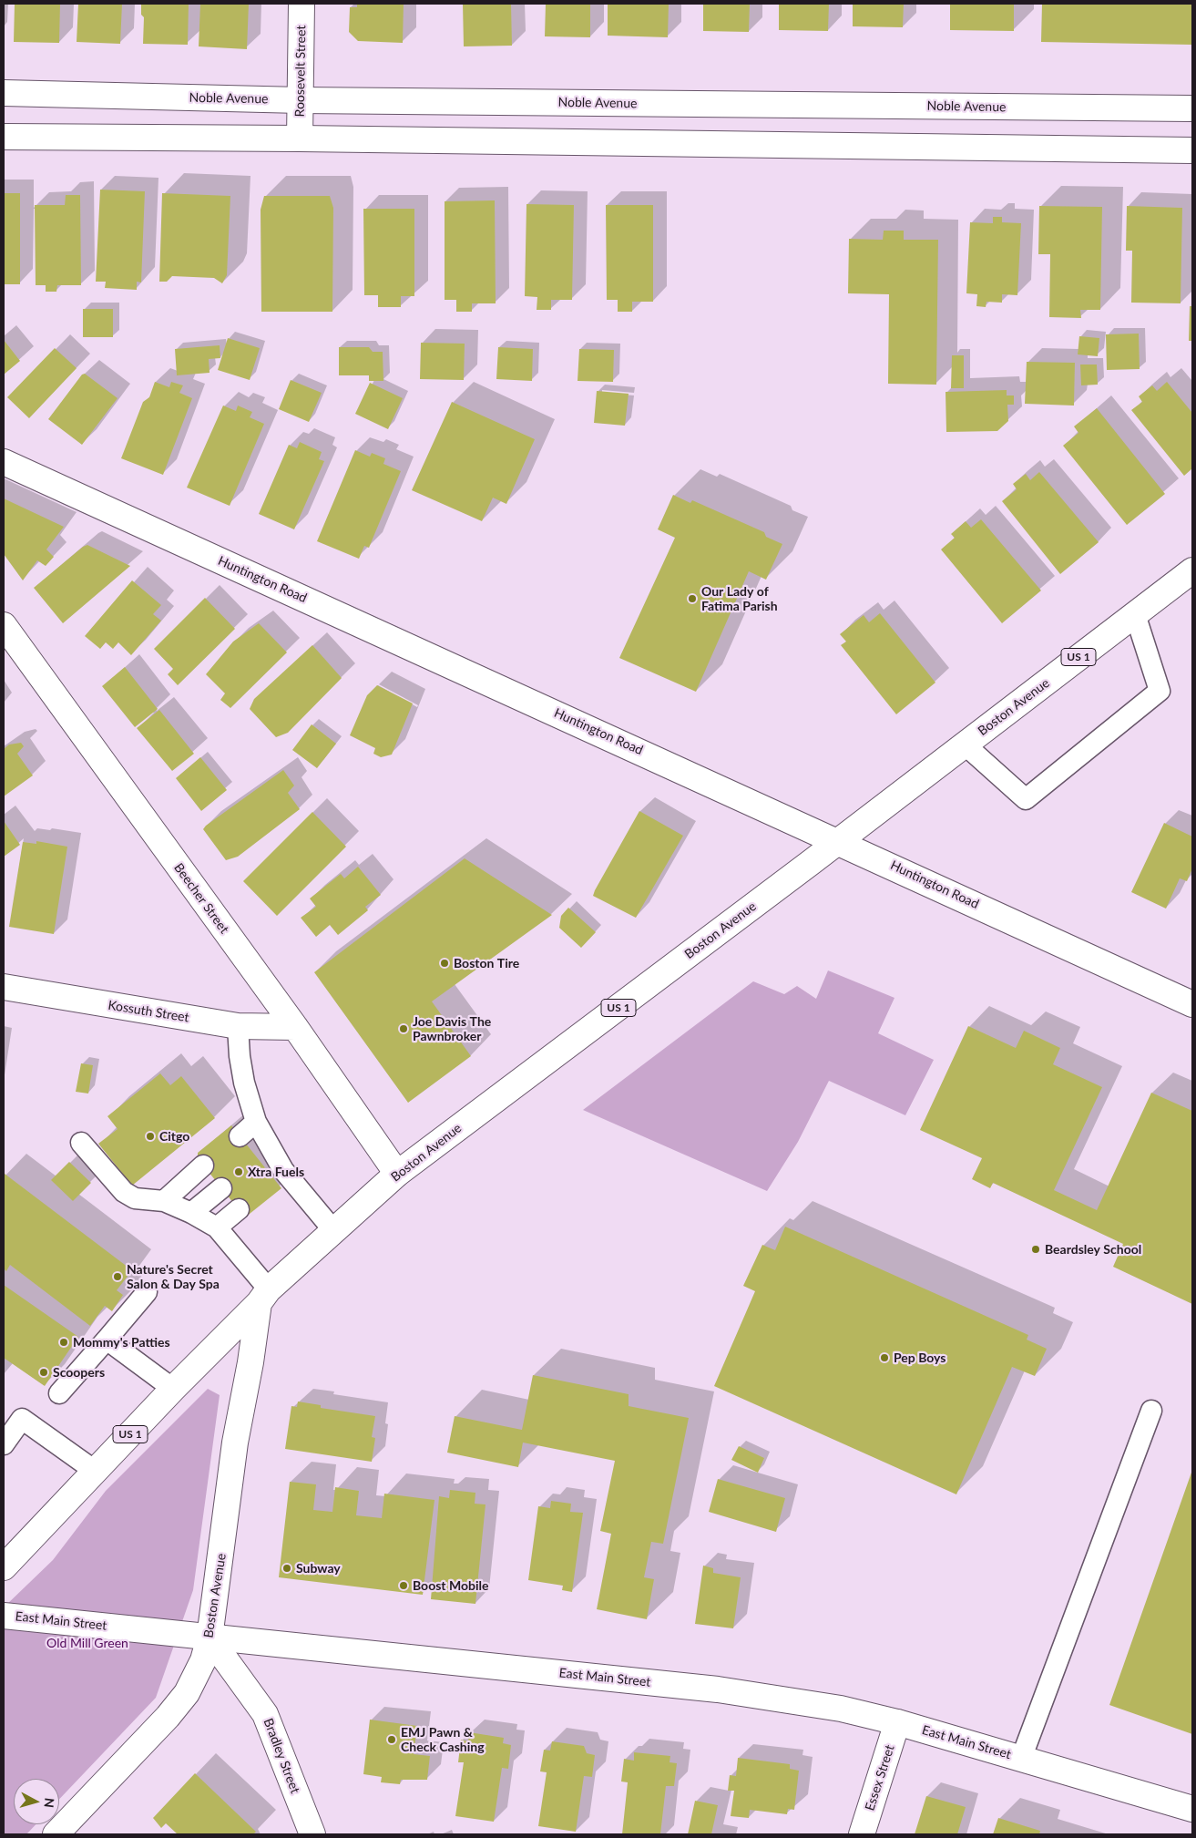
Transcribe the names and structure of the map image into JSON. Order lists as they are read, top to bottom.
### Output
{
  "streets": {
    "main road": [
      "Roosevelt Street",
      "Noble Avenue",
      "Huntington Road",
      "US 1",
      "Boston Avenue",
      "Beecher Street",
      "Kossuth Street",
      "East Main Street",
      "Bradley Street",
      "Essex Street"
    ]
  },
  "crossings": [
    ["Roosevelt Street", "Noble Avenue"],
    ["Huntington Road", "Boston Avenue"],
    ["Boston Avenue", "Beecher Street"],
    ["Boston Avenue", "East Main Street"],
    ["Boston Avenue", "Bradley Street"],
    ["Beecher Street", "Kossuth Street"],
    ["East Main Street", "Bradley Street"],
    ["East Main Street", "Essex Street"]
  ],
  "parks": ["Old Mill Green"],
  "places": [
    "Our Lady of Fatima Parish",
    "Boston Tire",
    "Joe Davis The Pawnbroker",
    "Citgo",
    "Xtra Fuels",
    "Beardsley School",
    "Nature's Secret Salon & Day Spa",
    "Mommy's Patties",
    "Pep Boys",
    "Scoopers",
    "Subway",
    "Boost Mobile",
    "EMJ Pawn & Check Cashing"
  ],
  "north": "right"
}
